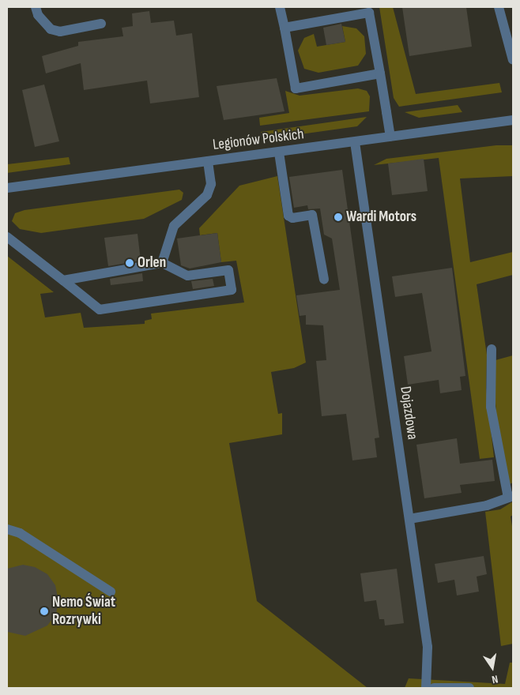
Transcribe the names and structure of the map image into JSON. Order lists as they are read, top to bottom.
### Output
{
  "streets": {
    "street": ["Legionów Polskich", "Dojazdowa"]
  },
  "crossings": [
    ["Legionów Polskich", "Dojazdowa"]
  ],
  "places": ["Wardi Motors", "Orlen", "Nemo Świat Rozrywki"],
  "north": "bottom"
}
